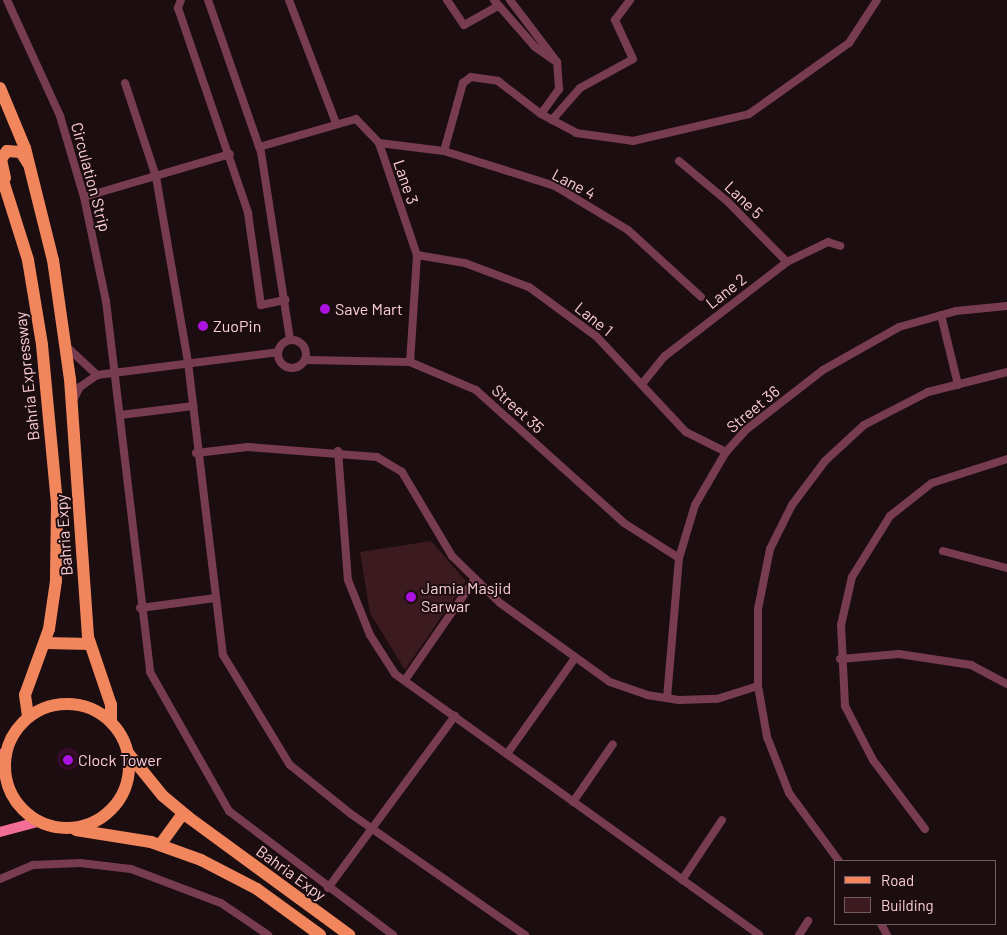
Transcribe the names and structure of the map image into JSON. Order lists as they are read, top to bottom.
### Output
{
  "streets": {
    "main road": ["Bahria Expressway", "Bahria Expy"],
    "street": [
      "Circulation Strip",
      "Lane 3",
      "Lane 4",
      "Lane 5",
      "Lane 2",
      "Lane 1",
      "Street 35",
      "Street 36"
    ]
  },
  "crossings": [
    ["Lane 3", "Lane 4"],
    ["Lane 3", "Lane 1"],
    ["Lane 3", "Street 35"],
    ["Lane 5", "Lane 2"],
    ["Lane 2", "Lane 1"],
    ["Lane 1", "Street 36"],
    ["Bahria Expressway", "Bahria Expy"],
    ["Street 35", "Street 36"]
  ],
  "places": [
    "Save Mart",
    "ZuoPin",
    "Jamia Masjid Sarwar",
    "Clock Tower"
  ],
  "legend": ["Road", "Building"]
}
